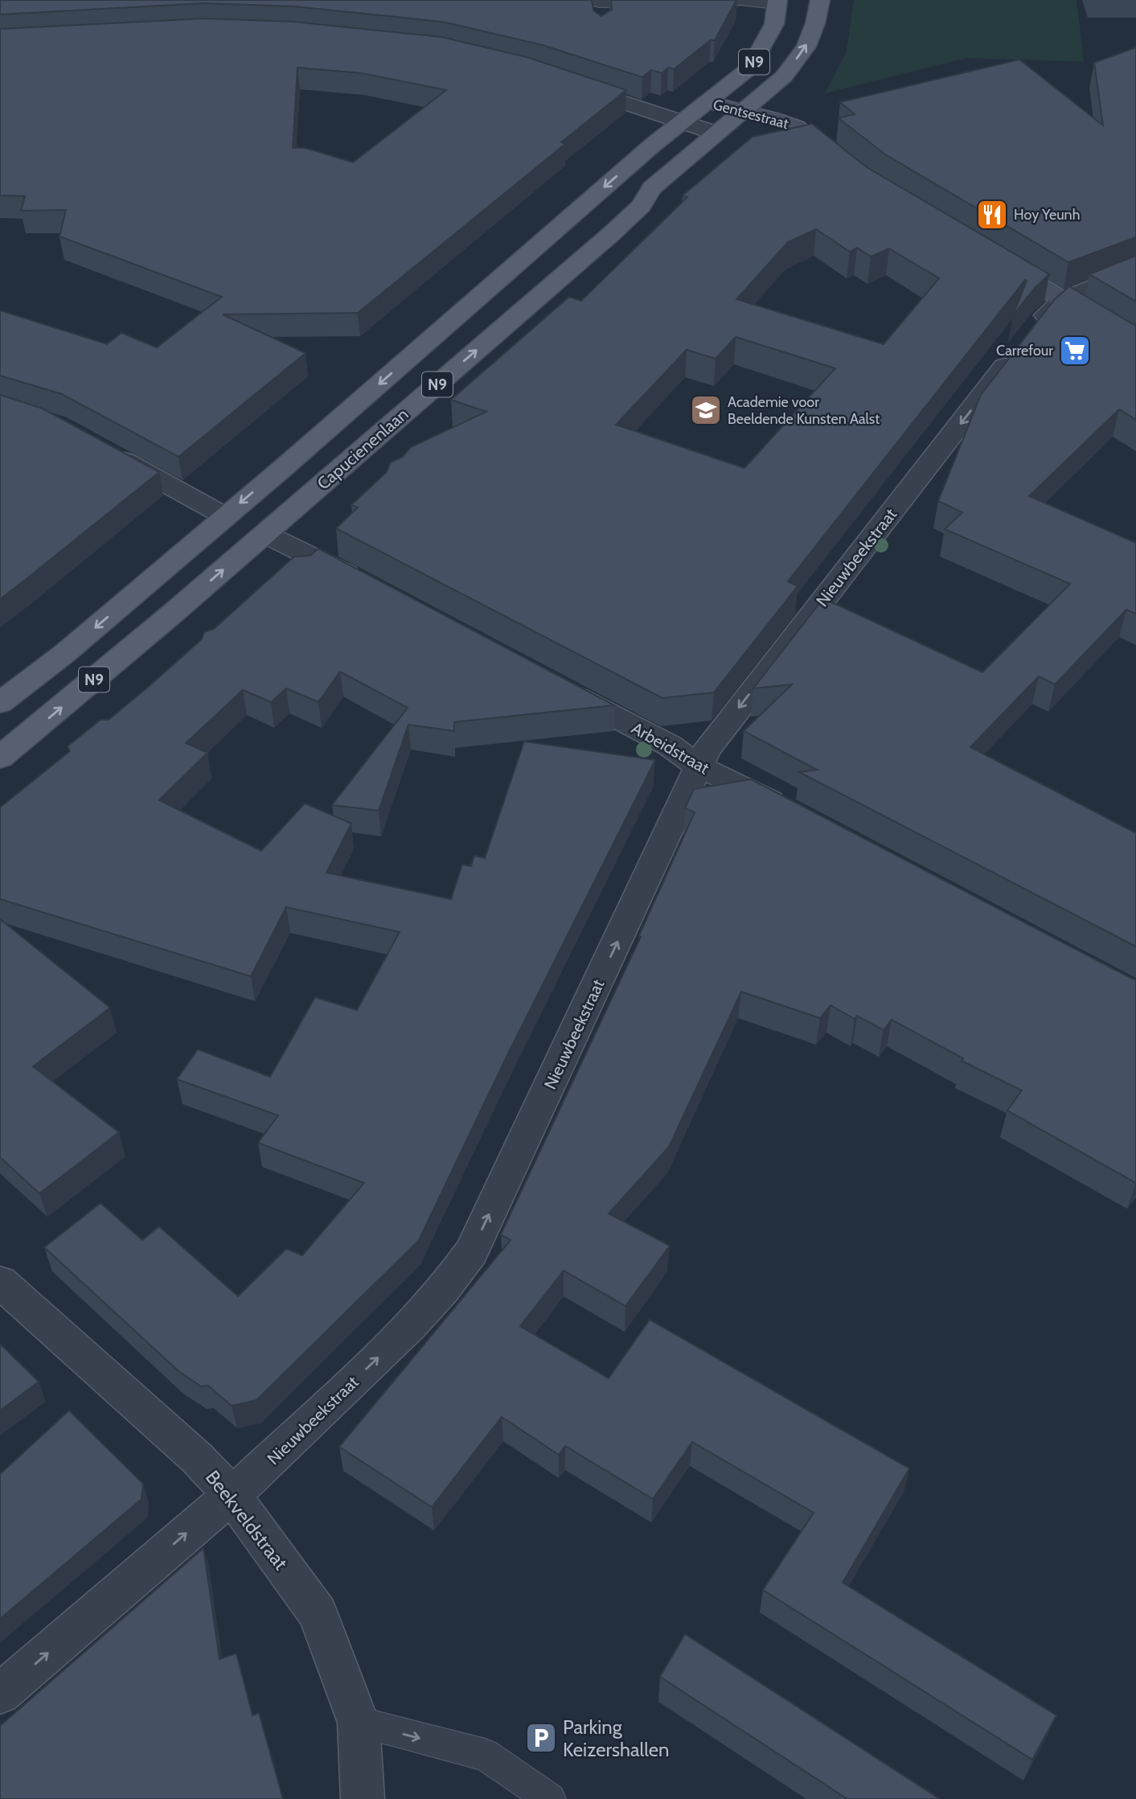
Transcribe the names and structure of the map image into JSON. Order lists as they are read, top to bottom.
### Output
{
  "streets": {
    "main road": ["N9", "Capucienenlaan"],
    "street": [
      "Gentsestraat",
      "Nieuwbeekstraat",
      "Arbeidstraat",
      "Beekveldstraat"
    ]
  },
  "crossings": [
    ["N9", "Gentsestraat"],
    ["N9", "Capucienenlaan"],
    ["Gentsestraat", "Capucienenlaan"],
    ["Nieuwbeekstraat", "Arbeidstraat"],
    ["Nieuwbeekstraat", "Beekveldstraat"]
  ],
  "places": {
    "restaurant": ["Hoy Yeunh"],
    "supermarket": ["Carrefour"],
    "school or university": ["Academie voor Beeldende Kunsten Aalst"],
    "parking": ["Parking Keizershallen"]
  }
}
